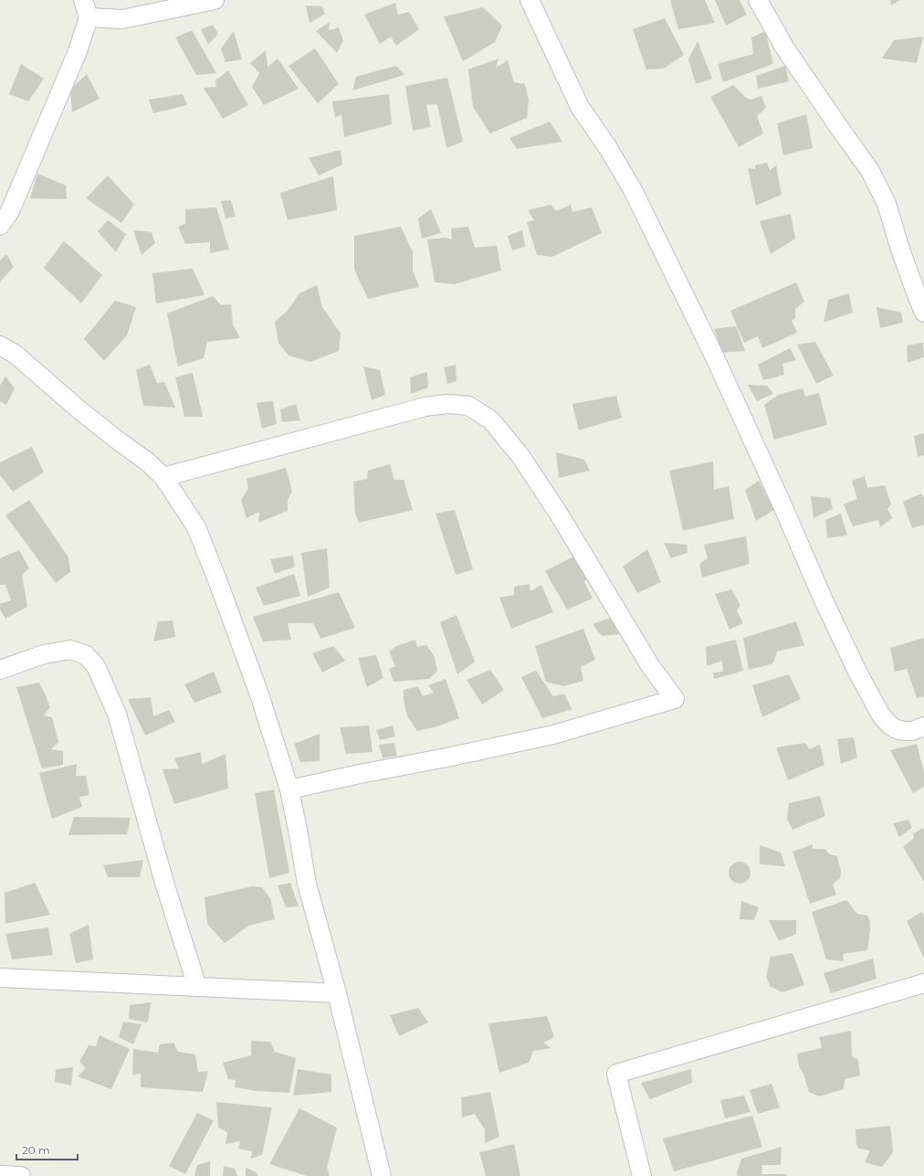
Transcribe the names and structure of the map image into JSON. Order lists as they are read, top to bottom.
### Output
{
  "scale_bar": "20 m"
}
